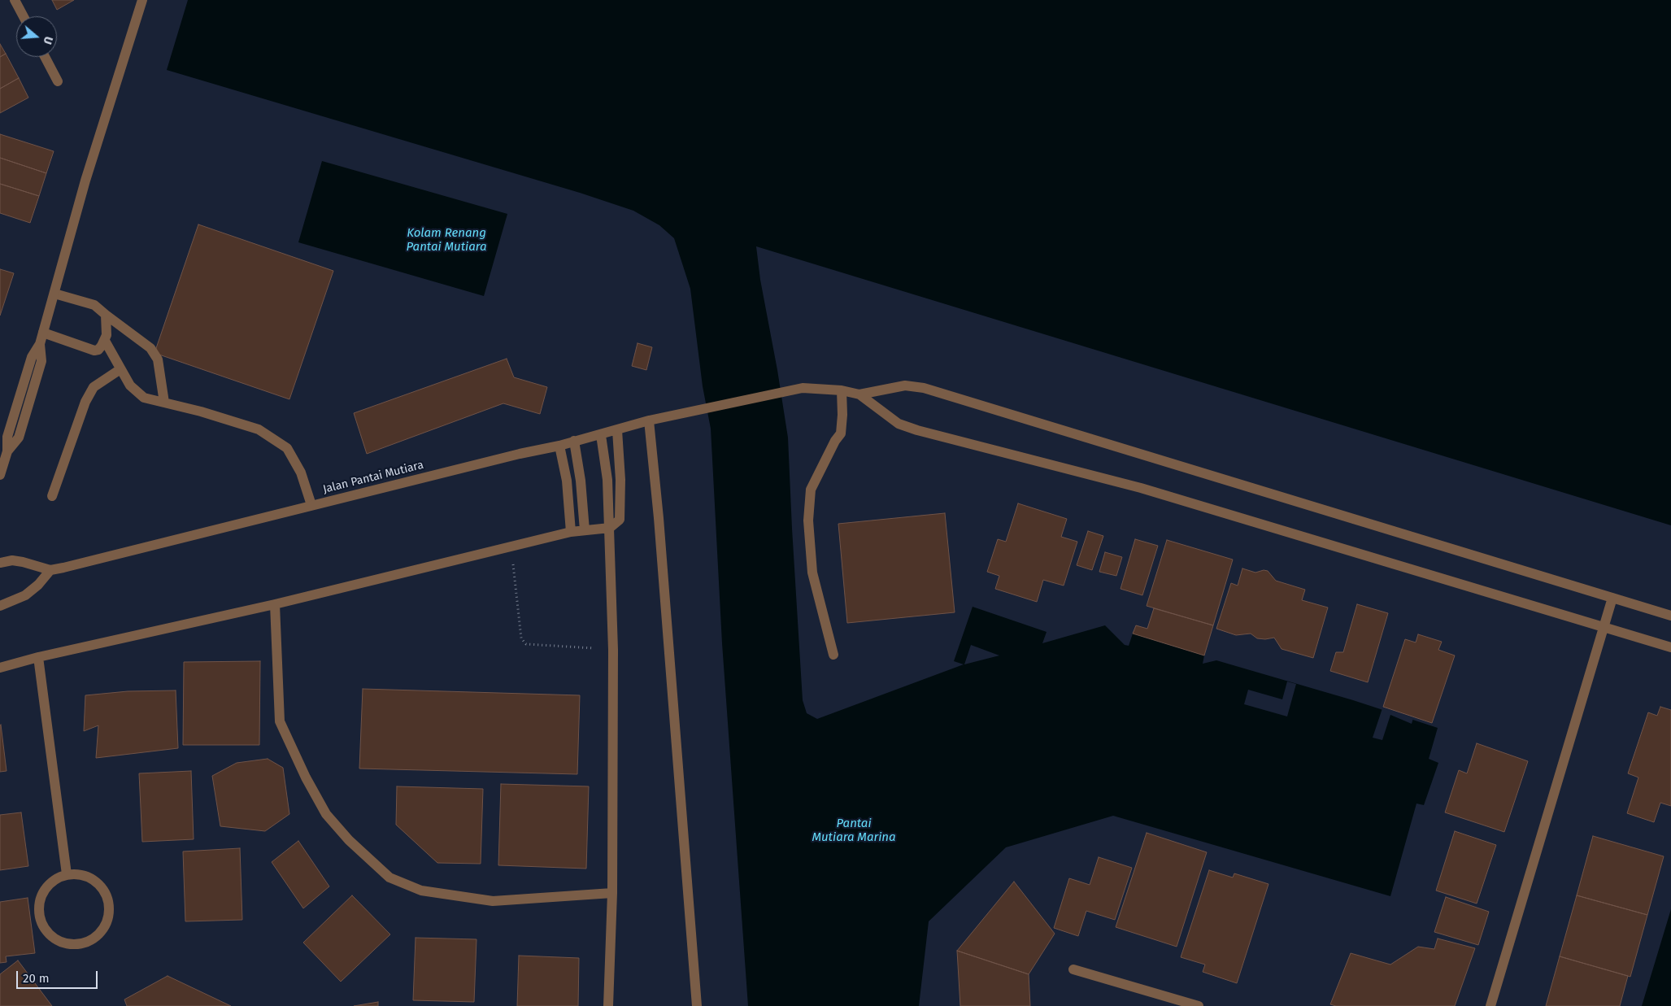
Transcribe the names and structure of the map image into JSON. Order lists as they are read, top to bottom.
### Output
{
  "streets": {
    "street": ["Jalan Pantai Mutiara"]
  },
  "water": ["Kolam Renang Pantai Mutiara", "Pantai Mutiara Marina"],
  "scale_bar": "20 m",
  "north": "right"
}
